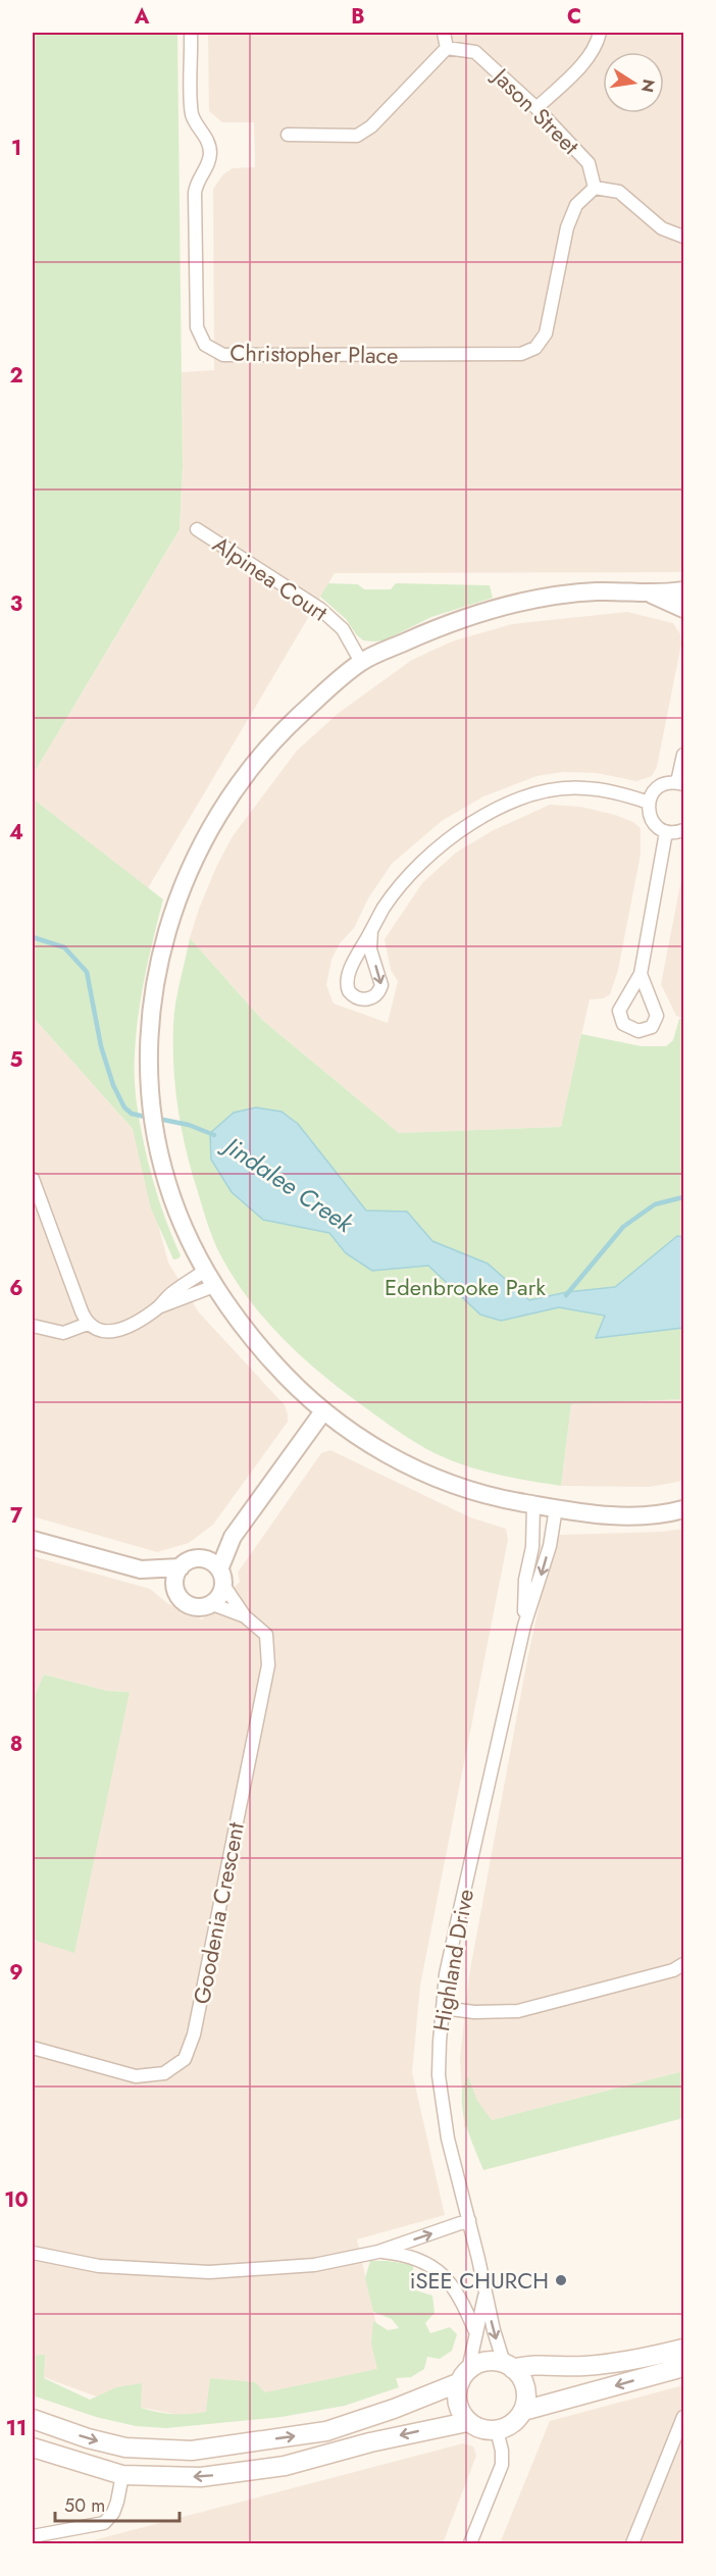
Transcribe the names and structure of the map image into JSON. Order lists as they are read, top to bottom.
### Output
{
  "streets": {
    "street": [
      "Jason Street",
      "Christopher Place",
      "Alpinea Court",
      "Goodenia Crescent",
      "Highland Drive"
    ]
  },
  "crossings": [
    ["Jason Street", "Christopher Place"]
  ],
  "water": ["Jindalee Creek"],
  "parks": ["Edenbrooke Park"],
  "places": ["iSEE CHURCH"],
  "scale_bar": "50 m",
  "north": "right",
  "grid": {
    "columns": ["A", "B", "C"],
    "rows": [
      "1",
      "2",
      "3",
      "4",
      "5",
      "6",
      "7",
      "8",
      "9",
      "10",
      "11"
    ]
  }
}
